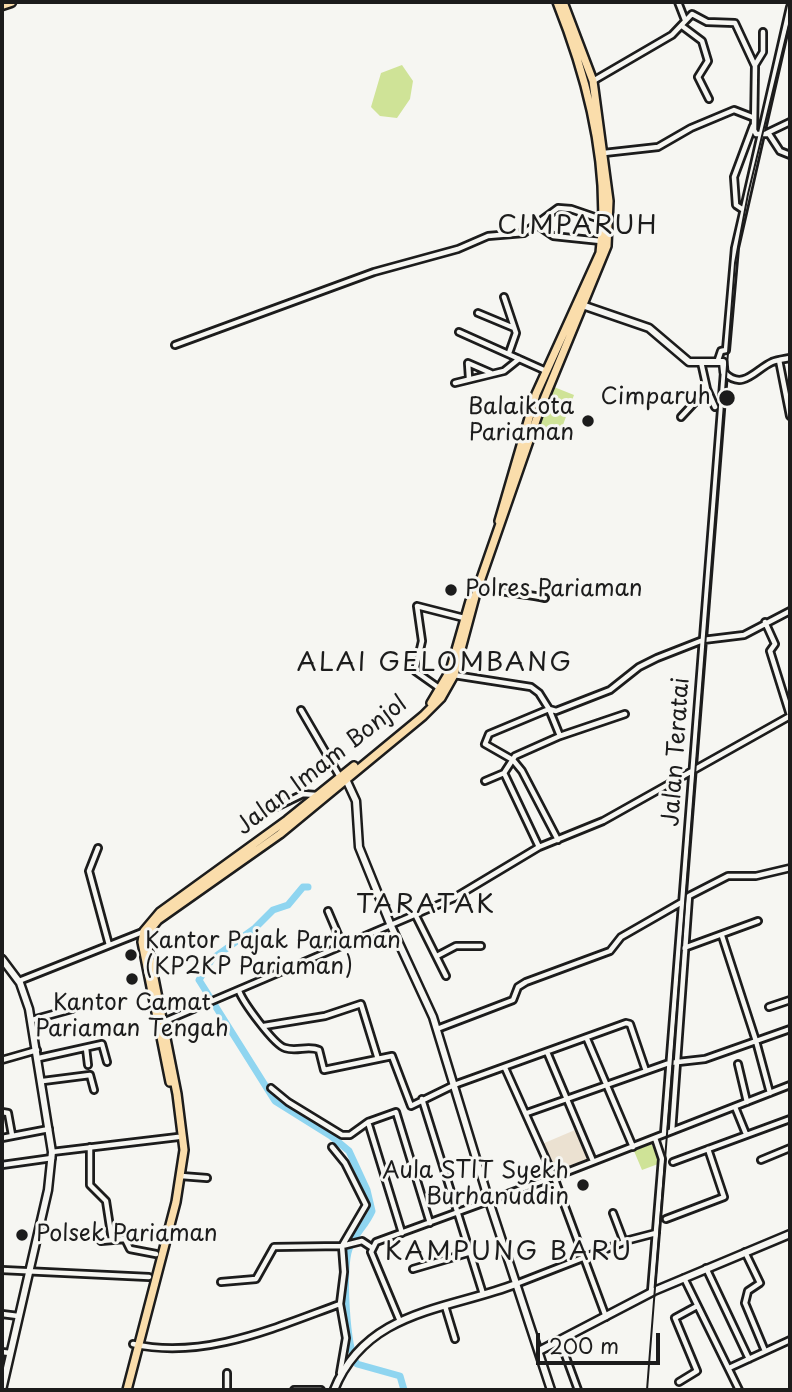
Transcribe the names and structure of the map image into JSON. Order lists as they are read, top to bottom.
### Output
{
  "streets": {
    "main road": ["Jalan Imam Bonjol"],
    "street": ["Jalan Teratai"]
  },
  "districts": [
    "CIMPARUH",
    "ALAI GELOMBANG",
    "TARATAK",
    "KAMPUNG BARU"
  ],
  "places": [
    "Cimparuh",
    "Balaikota Pariaman",
    "Polres Pariaman",
    "Kantor Pajak Pariaman (KP2KP Pariaman)",
    "Kantor Camat Pariaman Tengah",
    "Aula STIT Syekh Burhanuddin",
    "Polsek Pariaman"
  ],
  "scale_bar": "200 m"
}
